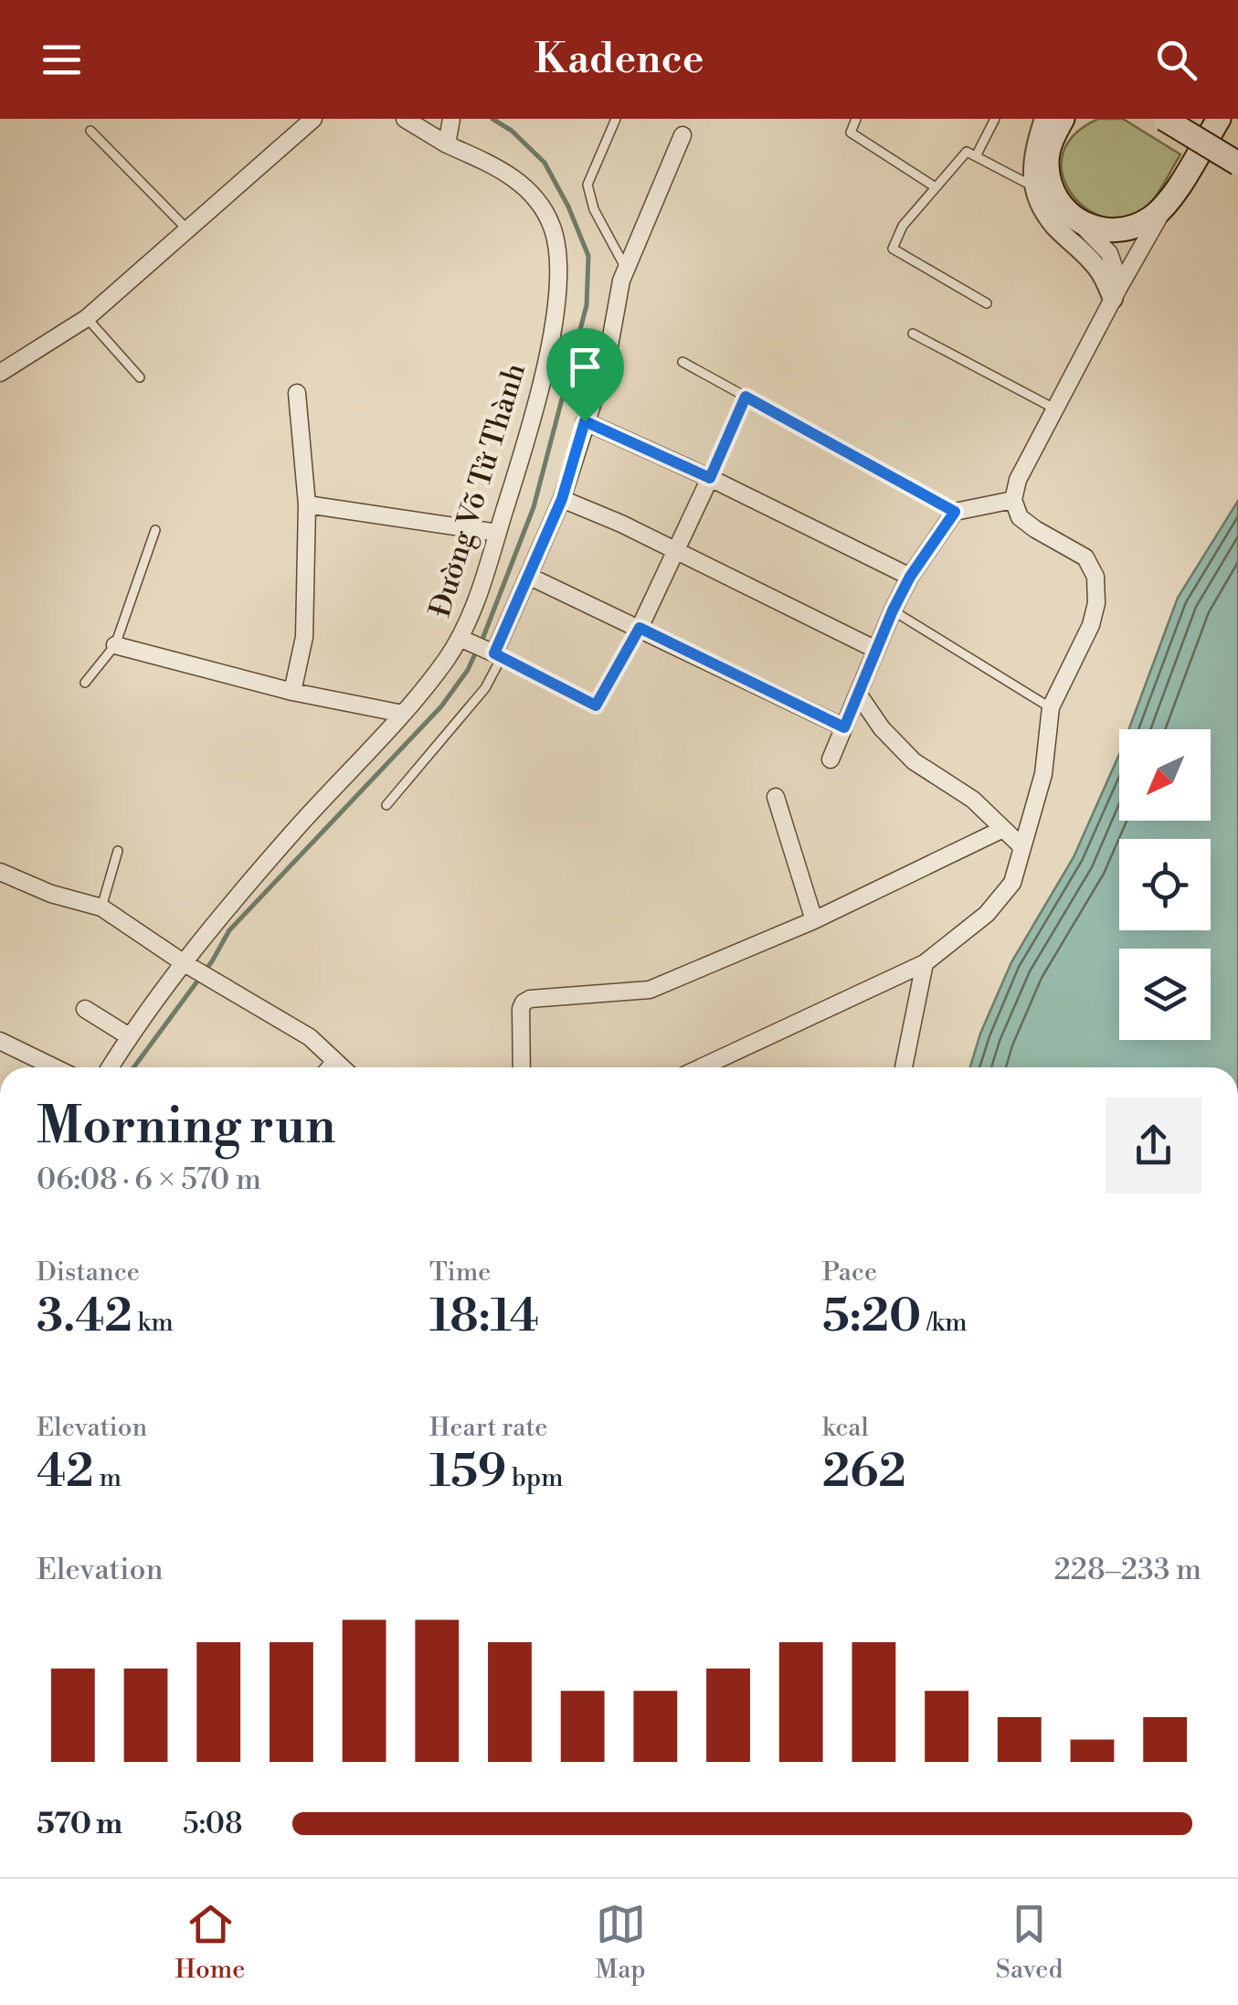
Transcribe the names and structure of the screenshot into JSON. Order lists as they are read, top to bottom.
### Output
{
  "streets": {
    "street": ["Đường Võ Tử Thành"]
  },
  "north": "bottom left",
  "page": {
    "header": "Kadence",
    "heading": ["Morning run", "06:08 · 6 × 570 m"],
    "stats": [
      ["Distance", "3.42 km"],
      ["Time", "18:14"],
      ["Pace", "5:20 /km"],
      ["Elevation", "42 m"],
      ["Heart rate", "159 bpm"],
      ["kcal", "262"]
    ],
    "chart": ["Elevation", "228–233 m"],
    "list": [
      {
        "name": "570 m",
        "note": "5:08"
      }
    ],
    "tabs": ["Home", "Map", "Saved"]
  }
}
